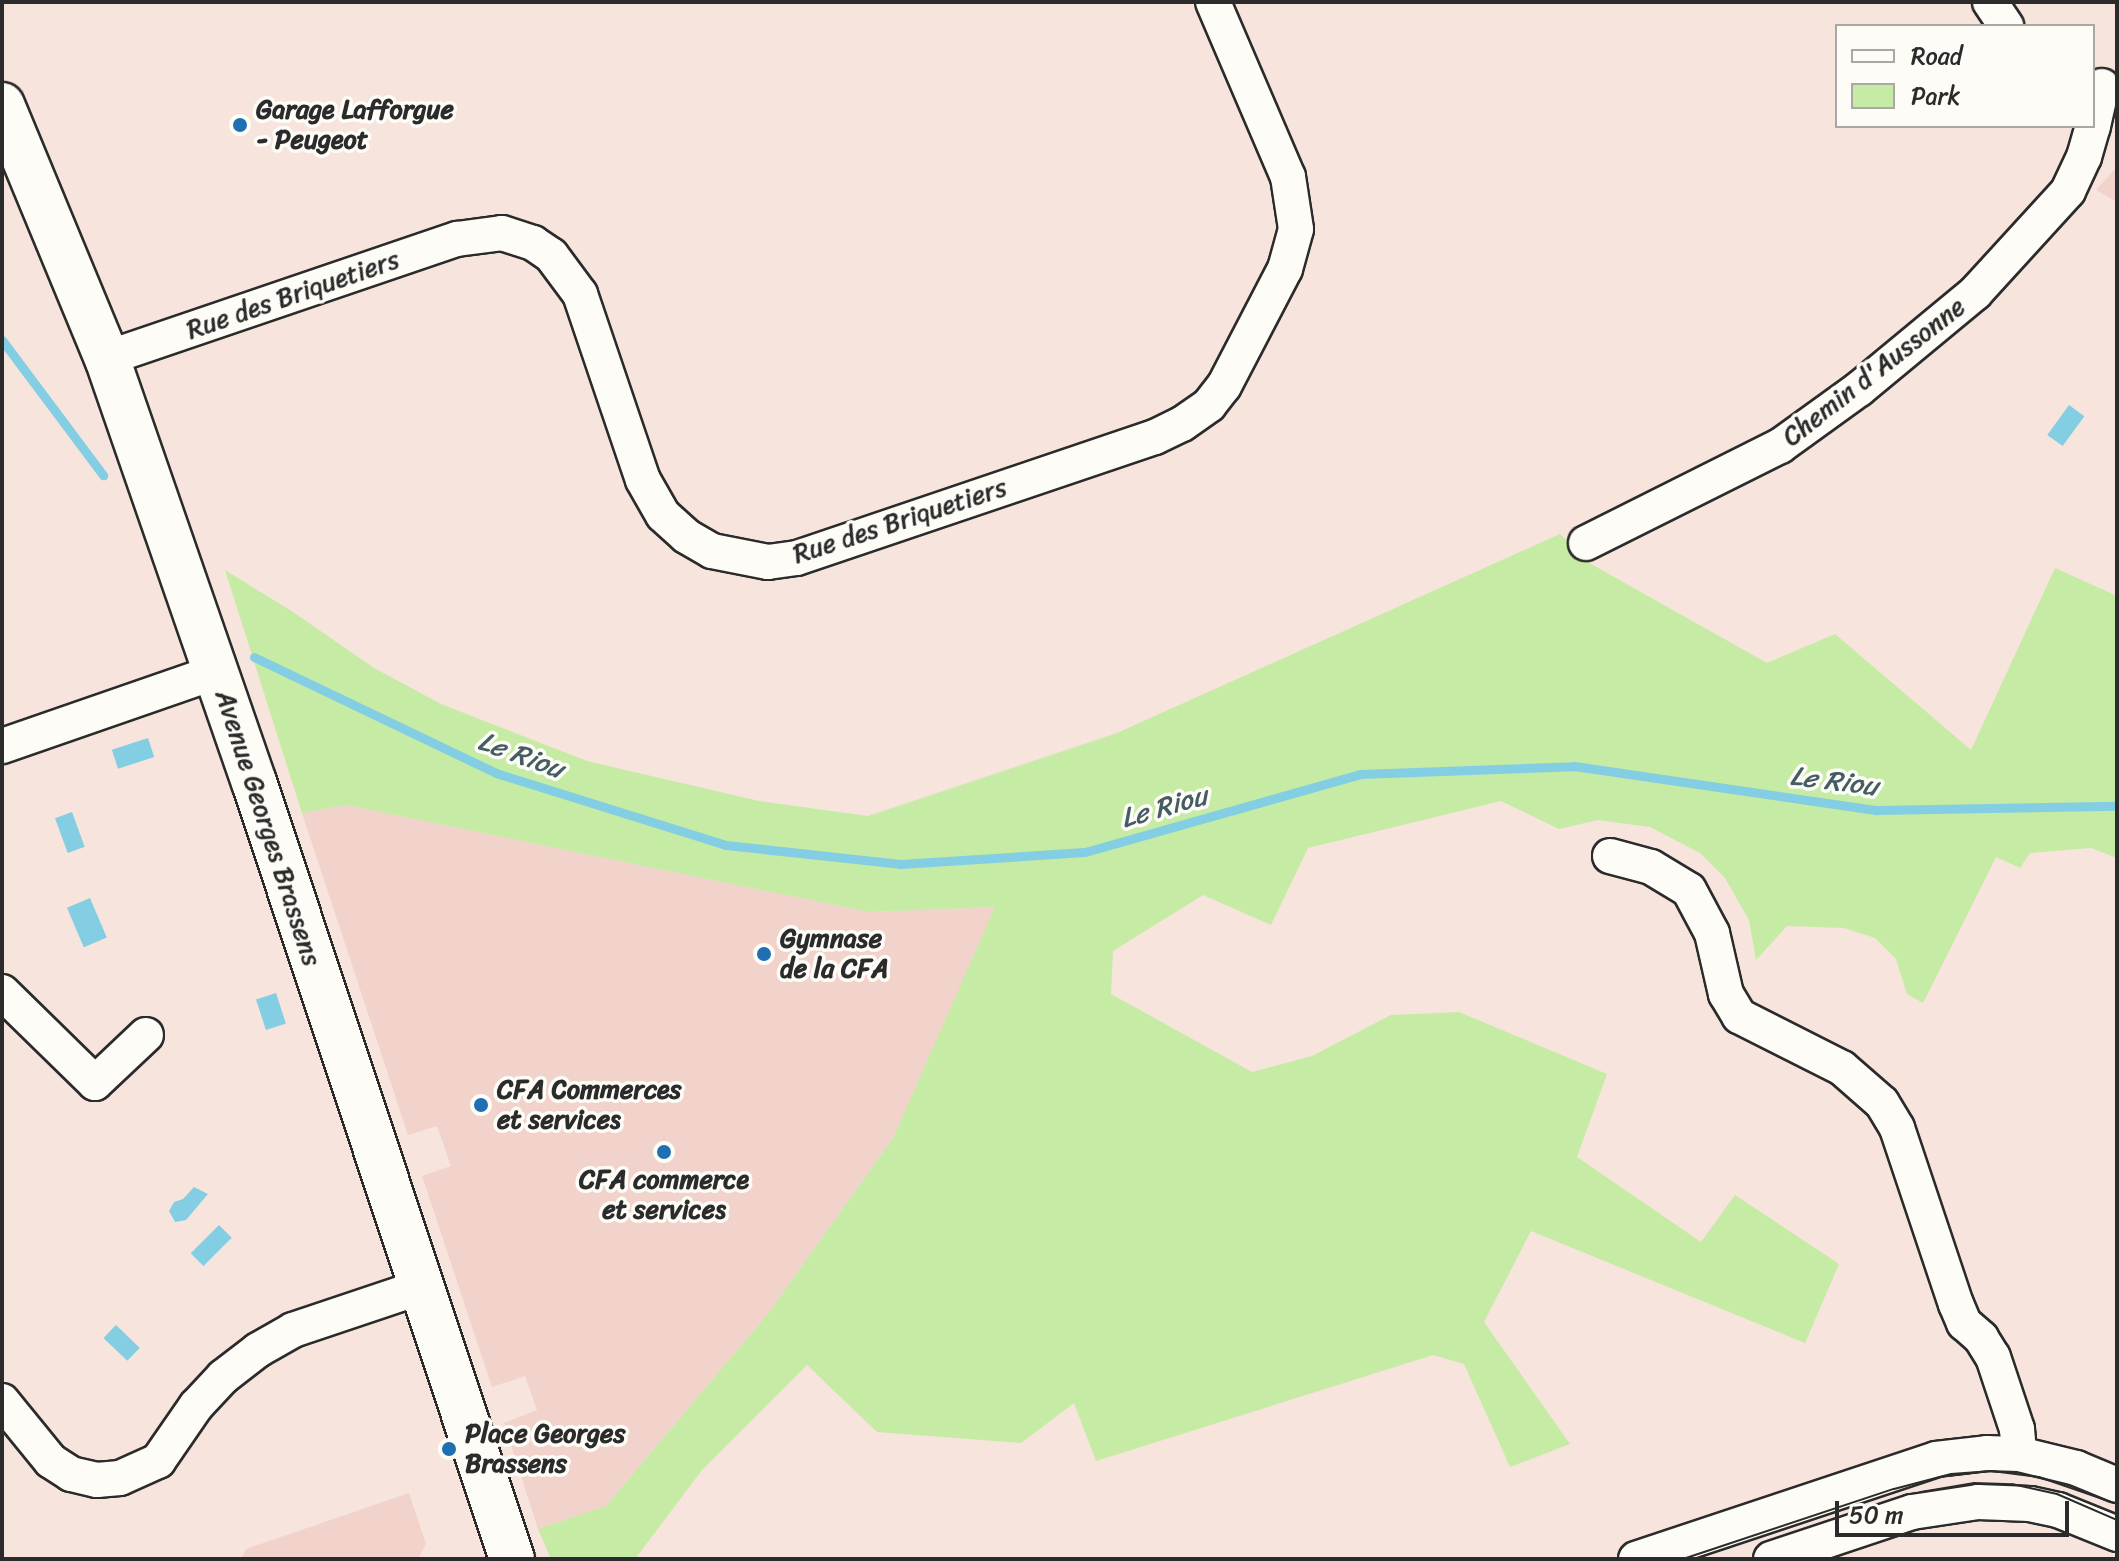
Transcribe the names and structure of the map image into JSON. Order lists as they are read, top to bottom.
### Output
{
  "streets": {
    "street": ["Rue des Briquetiers", "Chemin d'Aussonne", "Avenue Georges Brassens"]
  },
  "crossings": [
    ["Rue des Briquetiers", "Avenue Georges Brassens"]
  ],
  "water": ["Le Riou"],
  "places": [
    "Garage Lafforgue - Peugeot",
    "Gymnase de la CFA",
    "CFA Commerces et services",
    "CFA commerce et services",
    "Place Georges Brassens"
  ],
  "legend": ["Road", "Park"],
  "scale_bar": "50 m"
}
